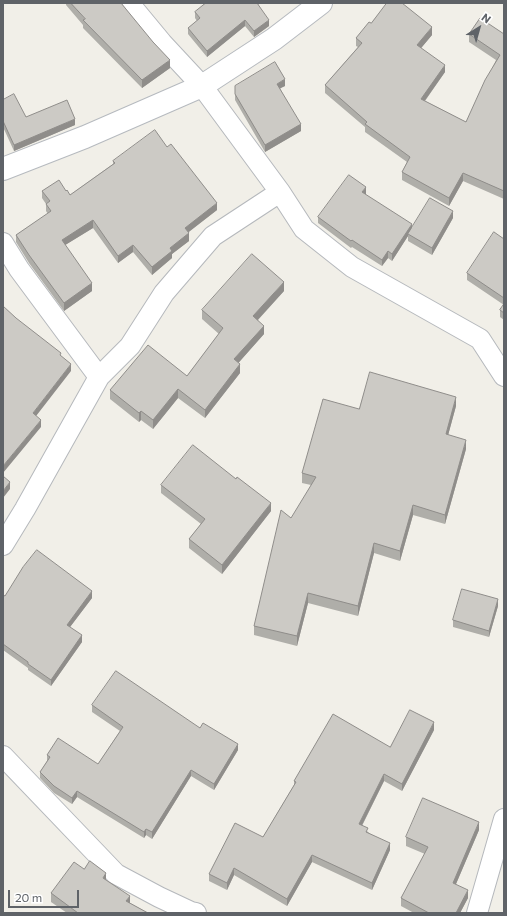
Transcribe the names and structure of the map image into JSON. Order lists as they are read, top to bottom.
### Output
{
  "scale_bar": "20 m",
  "north": "top right"
}
